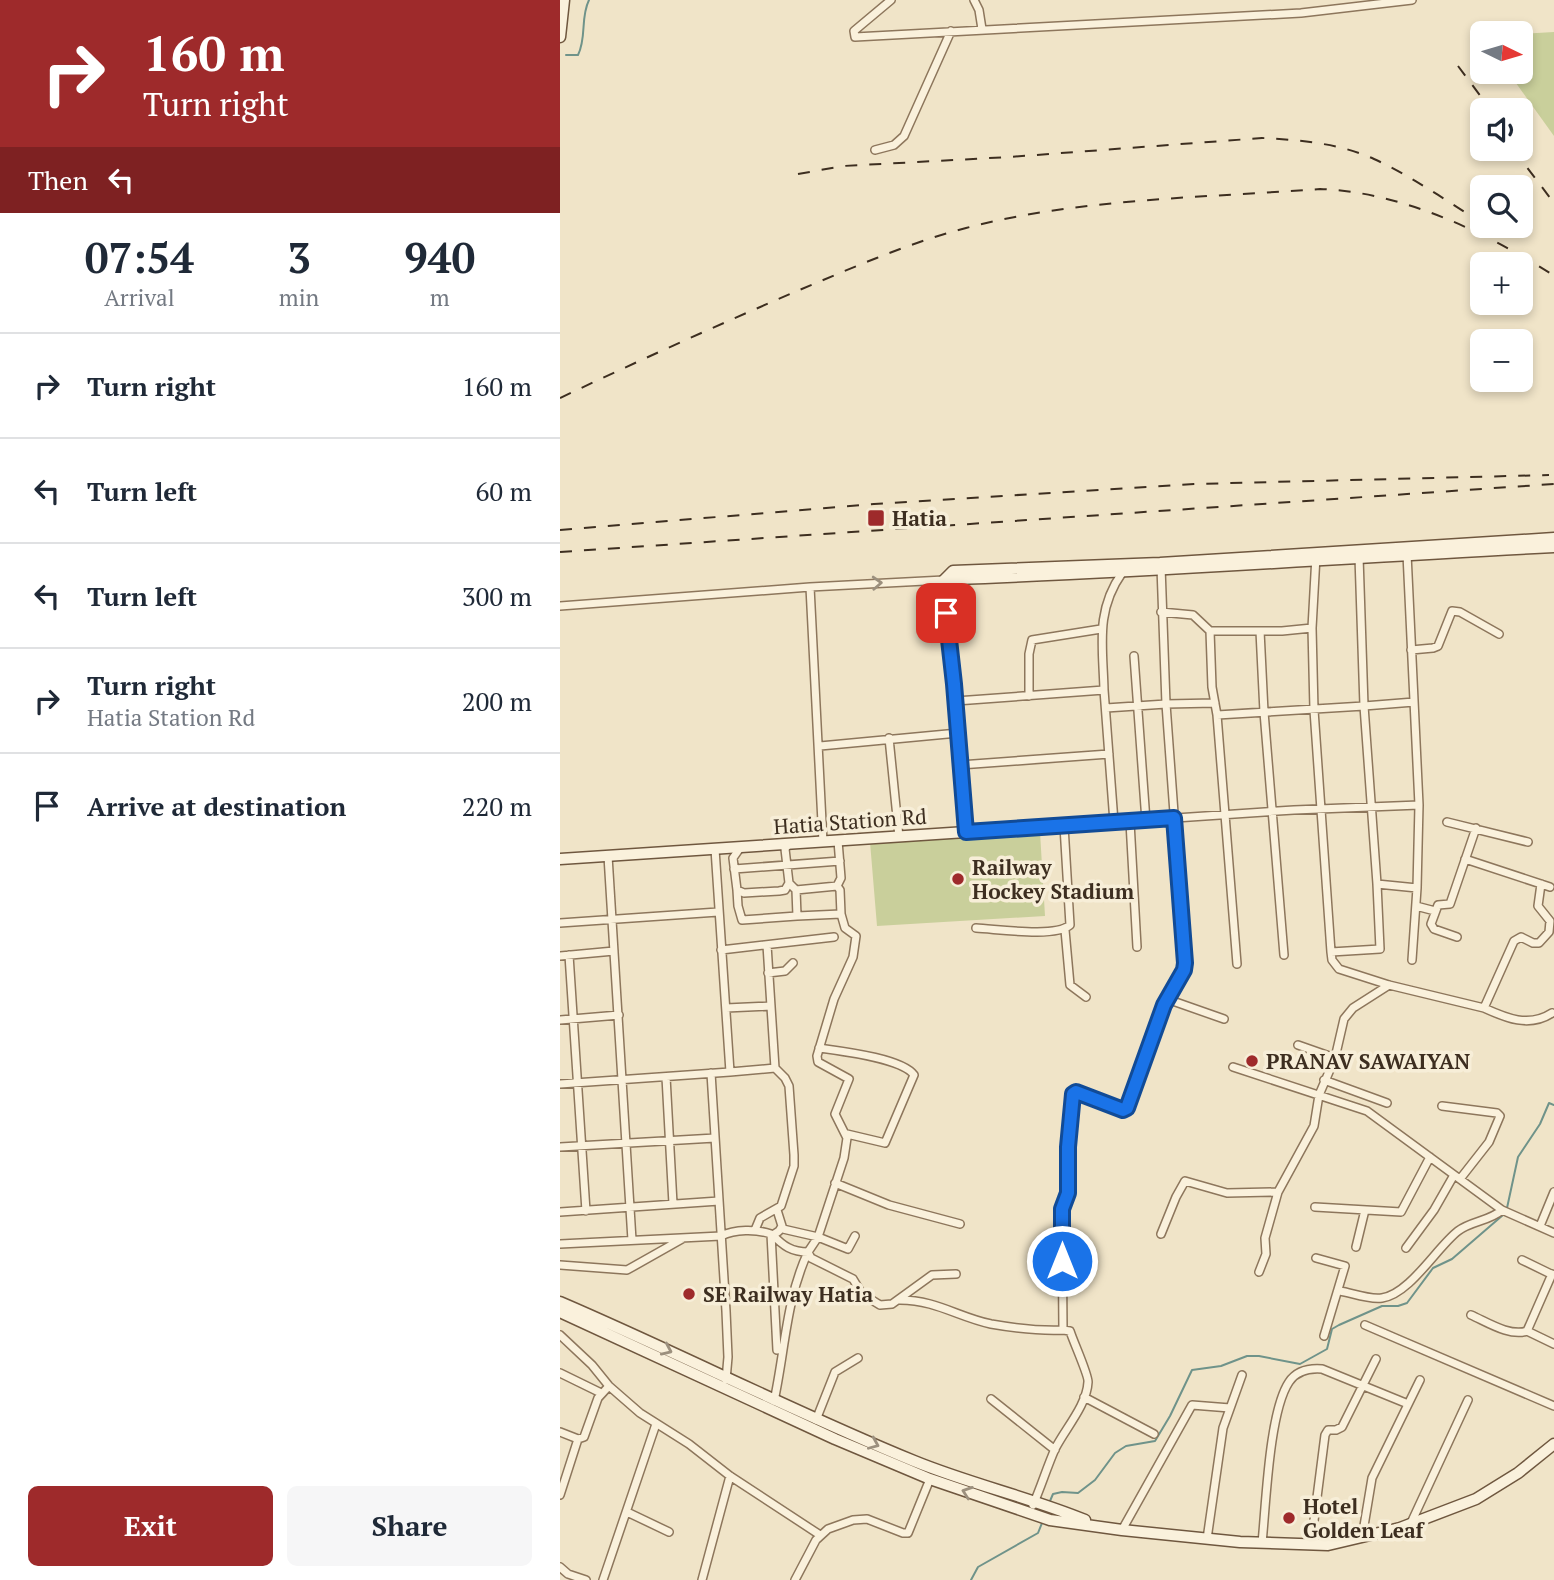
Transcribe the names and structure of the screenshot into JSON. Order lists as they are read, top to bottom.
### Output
{
  "streets": {
    "street": ["Hatia Station Rd"]
  },
  "places": {
    "transit": ["Hatia"],
    "other": [
      "Railway Hockey Stadium",
      "PRANAV SAWAIYAN",
      "SE Railway Hatia",
      "Hotel Golden Leaf"
    ]
  },
  "north": "right",
  "page": {
    "turn": ["160 m", "Turn right"],
    "map_buttons": ["+", "−"],
    "then": "Then",
    "eta": [
      "07:54",
      "Arrival",
      "3",
      "min",
      "940",
      "m"
    ],
    "list": [
      {
        "name": "Turn right",
        "value": "160 m"
      },
      {
        "name": "Turn left",
        "value": "60 m"
      },
      {
        "name": "Turn left",
        "value": "300 m"
      },
      {
        "name": "Turn right",
        "note": "Hatia Station Rd",
        "value": "200 m"
      },
      {
        "name": "Arrive at destination",
        "value": "220 m"
      }
    ],
    "buttons": ["Exit", "Share"]
  }
}
